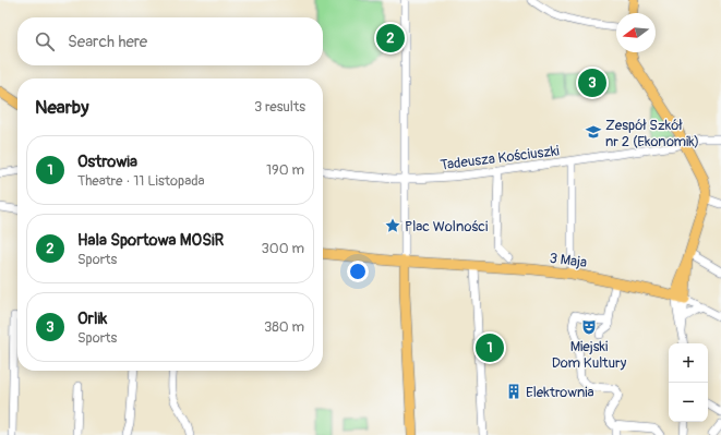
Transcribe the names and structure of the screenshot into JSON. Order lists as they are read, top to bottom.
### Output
{
  "streets": {
    "main road": ["3 Maja"],
    "street": ["Tadeusza Kościuszki"]
  },
  "places": {
    "school or university": ["Zespół Szkół nr 2 (Ekonomik)"],
    "place": ["Plac Wolności"],
    "theatre": ["Miejski Dom Kultury"],
    "building": ["Elektrownia"]
  },
  "north": "left",
  "page": {
    "search": "Search here",
    "pins": ["2", "3", "1"],
    "heading": ["Nearby", "3 results"],
    "list": [
      {
        "mark": "1",
        "name": "Ostrowia",
        "note": "Theatre · 11 Listopada",
        "value": "190 m"
      },
      {
        "mark": "2",
        "name": "Hala Sportowa MOSiR",
        "note": "Sports",
        "value": "300 m"
      },
      {
        "mark": "3",
        "name": "Orlik",
        "note": "Sports",
        "value": "380 m"
      }
    ],
    "map_buttons": ["+", "−"]
  }
}
